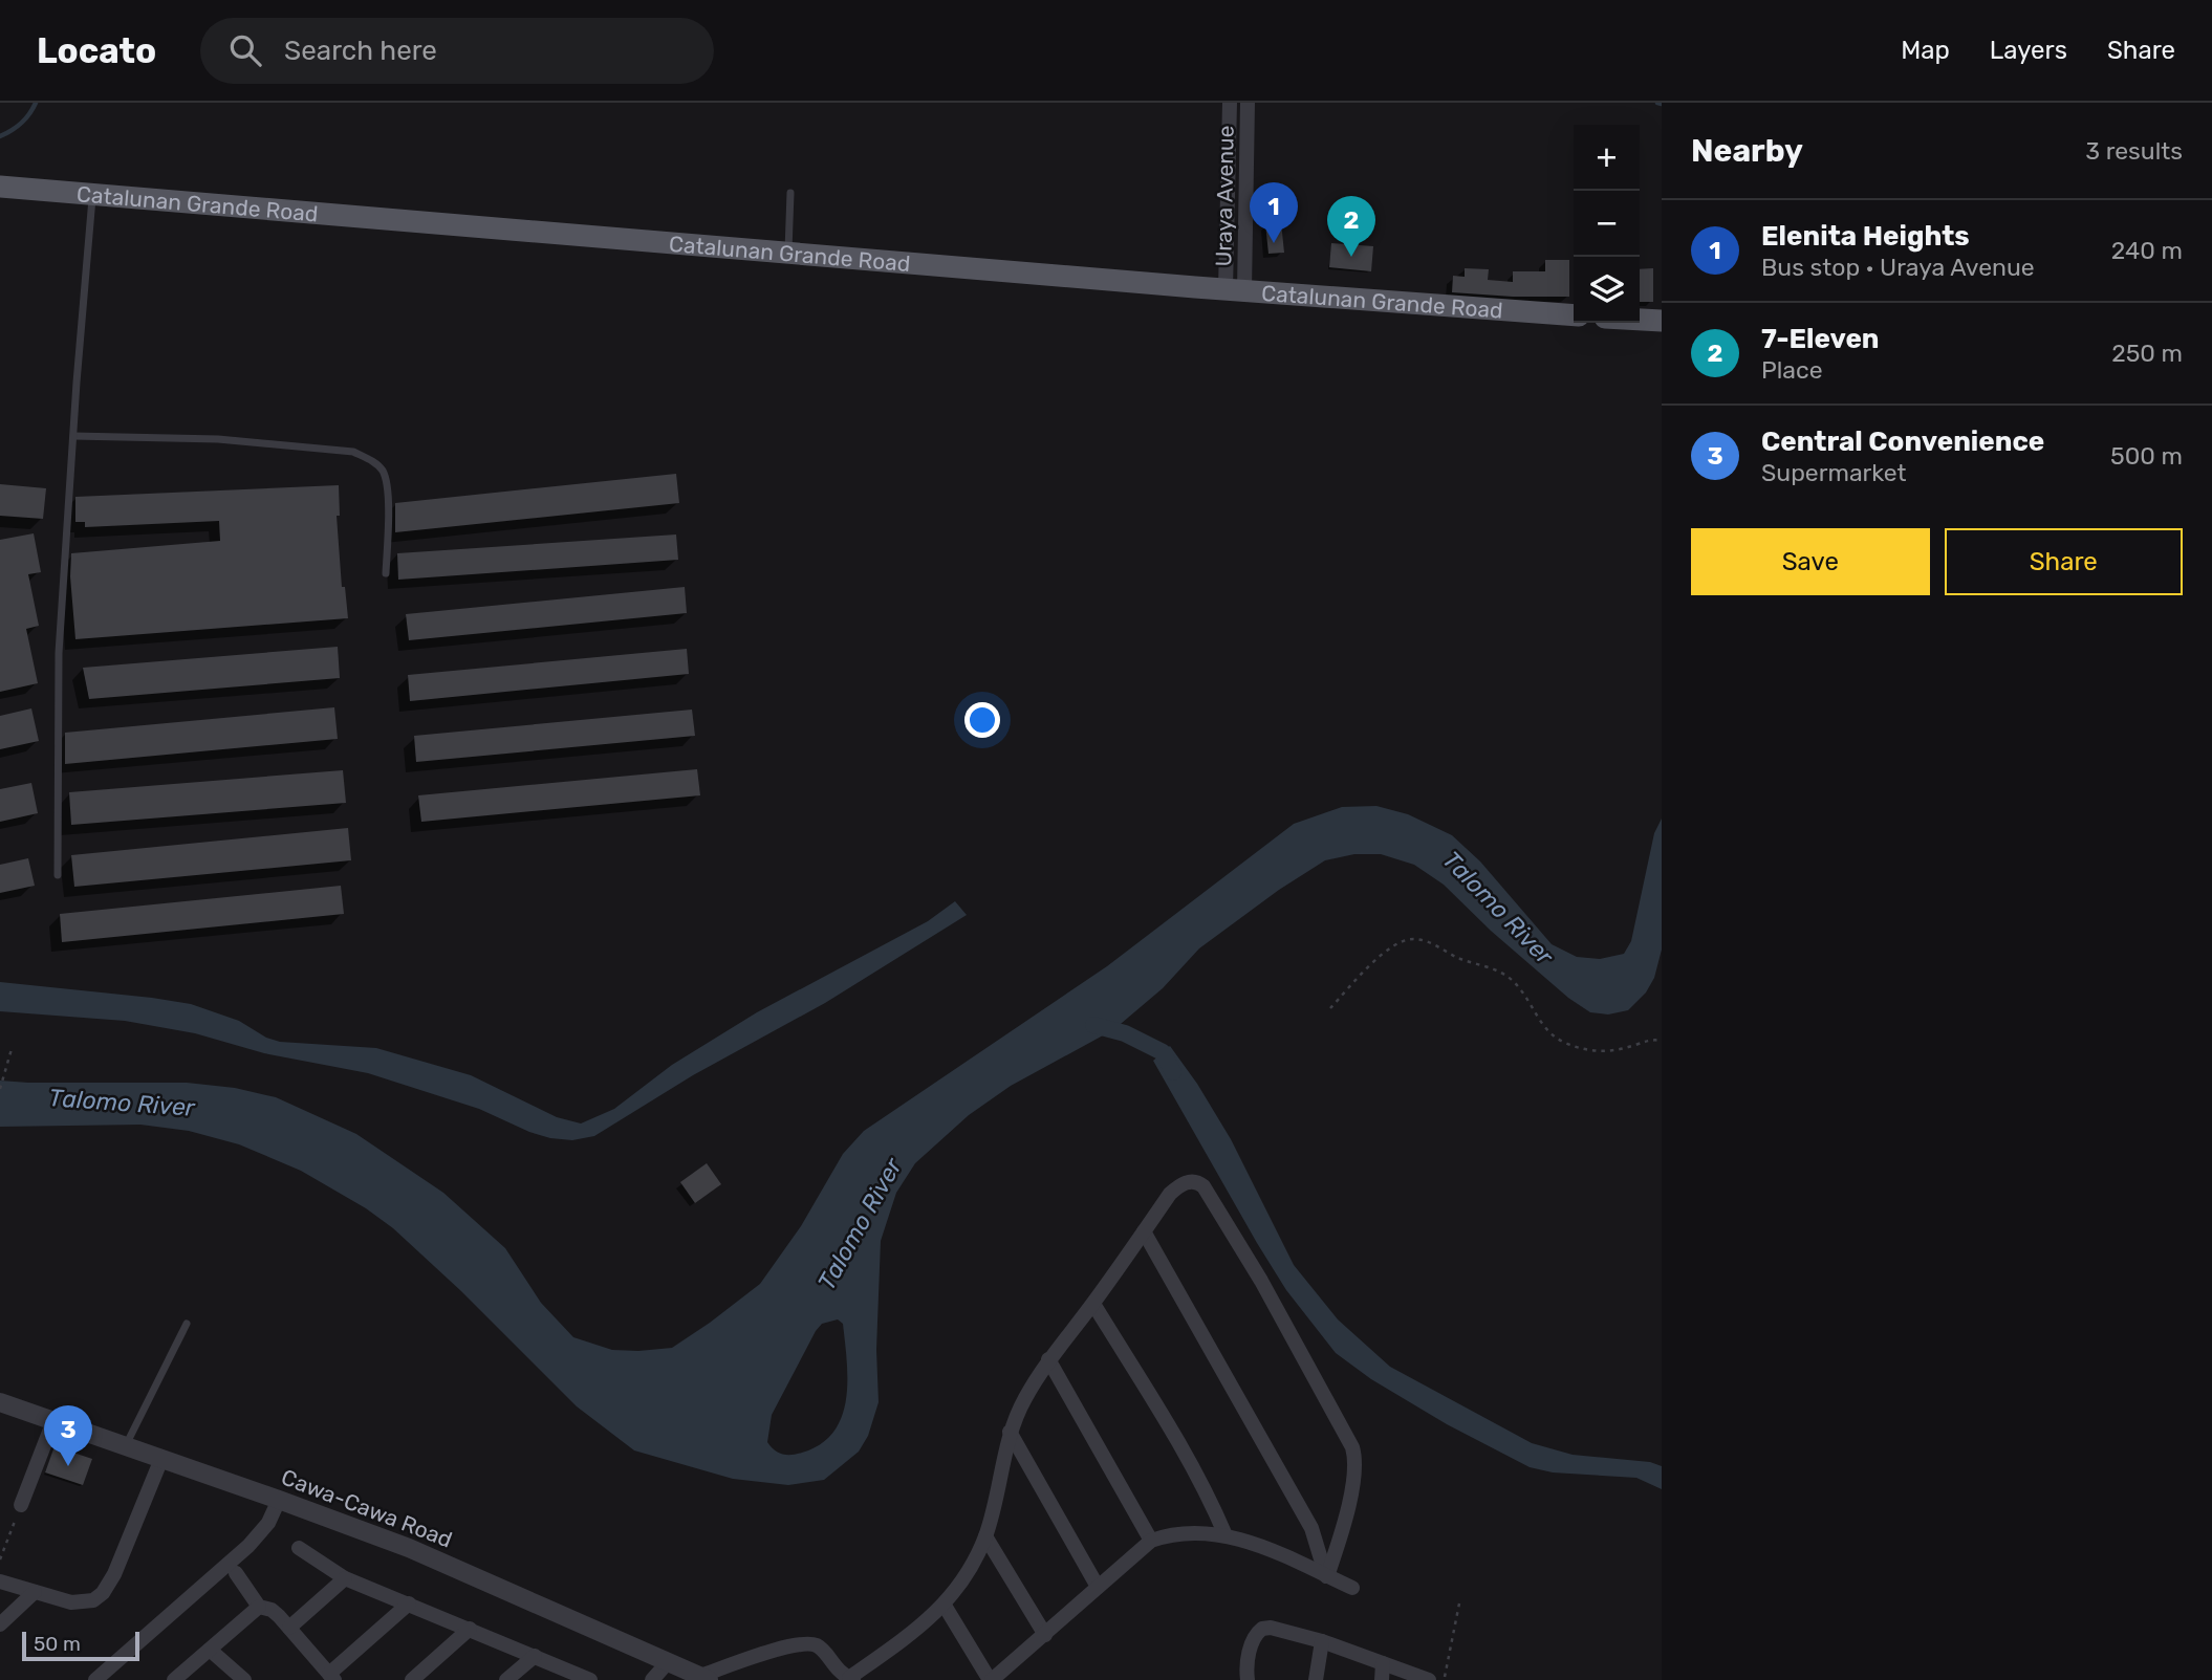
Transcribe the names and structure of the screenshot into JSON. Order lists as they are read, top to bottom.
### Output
{
  "streets": {
    "main road": ["Catalunan Grande Road"],
    "street": ["Uraya Avenue", "Cawa-Cawa Road"]
  },
  "crossings": [
    ["Uraya Avenue", "Catalunan Grande Road"]
  ],
  "water": ["Talomo River"],
  "scale_bar": "50 m",
  "page": {
    "header": "Locato",
    "search": "Search here",
    "nav": ["Map", "Layers", "Share"],
    "heading": ["Nearby", "3 results"],
    "map_buttons": ["+", "−"],
    "pins": ["1", "2", "3"],
    "list": [
      {
        "mark": "1",
        "name": "Elenita Heights",
        "note": "Bus stop · Uraya Avenue",
        "value": "240 m"
      },
      {
        "mark": "2",
        "name": "7-Eleven",
        "note": "Place",
        "value": "250 m"
      },
      {
        "mark": "3",
        "name": "Central Convenience",
        "note": "Supermarket",
        "value": "500 m"
      }
    ],
    "buttons": ["Save", "Share"],
    "scale": "50 m"
  }
}
